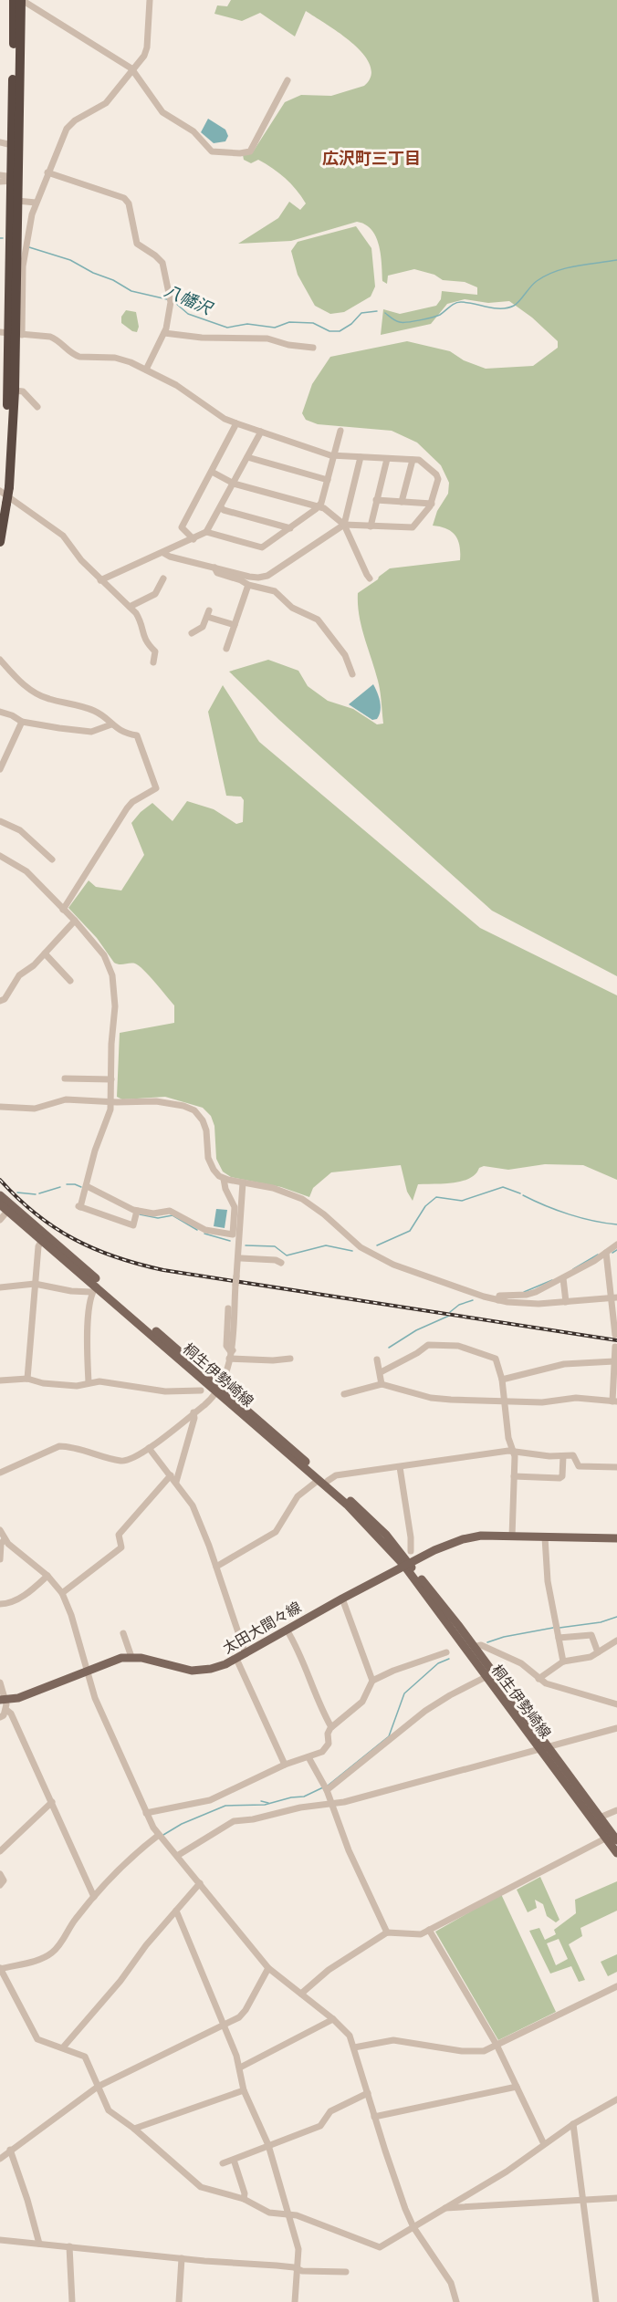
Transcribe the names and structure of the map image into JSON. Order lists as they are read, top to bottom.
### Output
{
  "streets": {
    "main road": ["桐生伊勢崎線", "太田大間々線"]
  },
  "crossings": [
    ["桐生伊勢崎線", "太田大間々線"]
  ],
  "districts": ["広沢町三丁目"],
  "water": ["八幡沢"]
}
